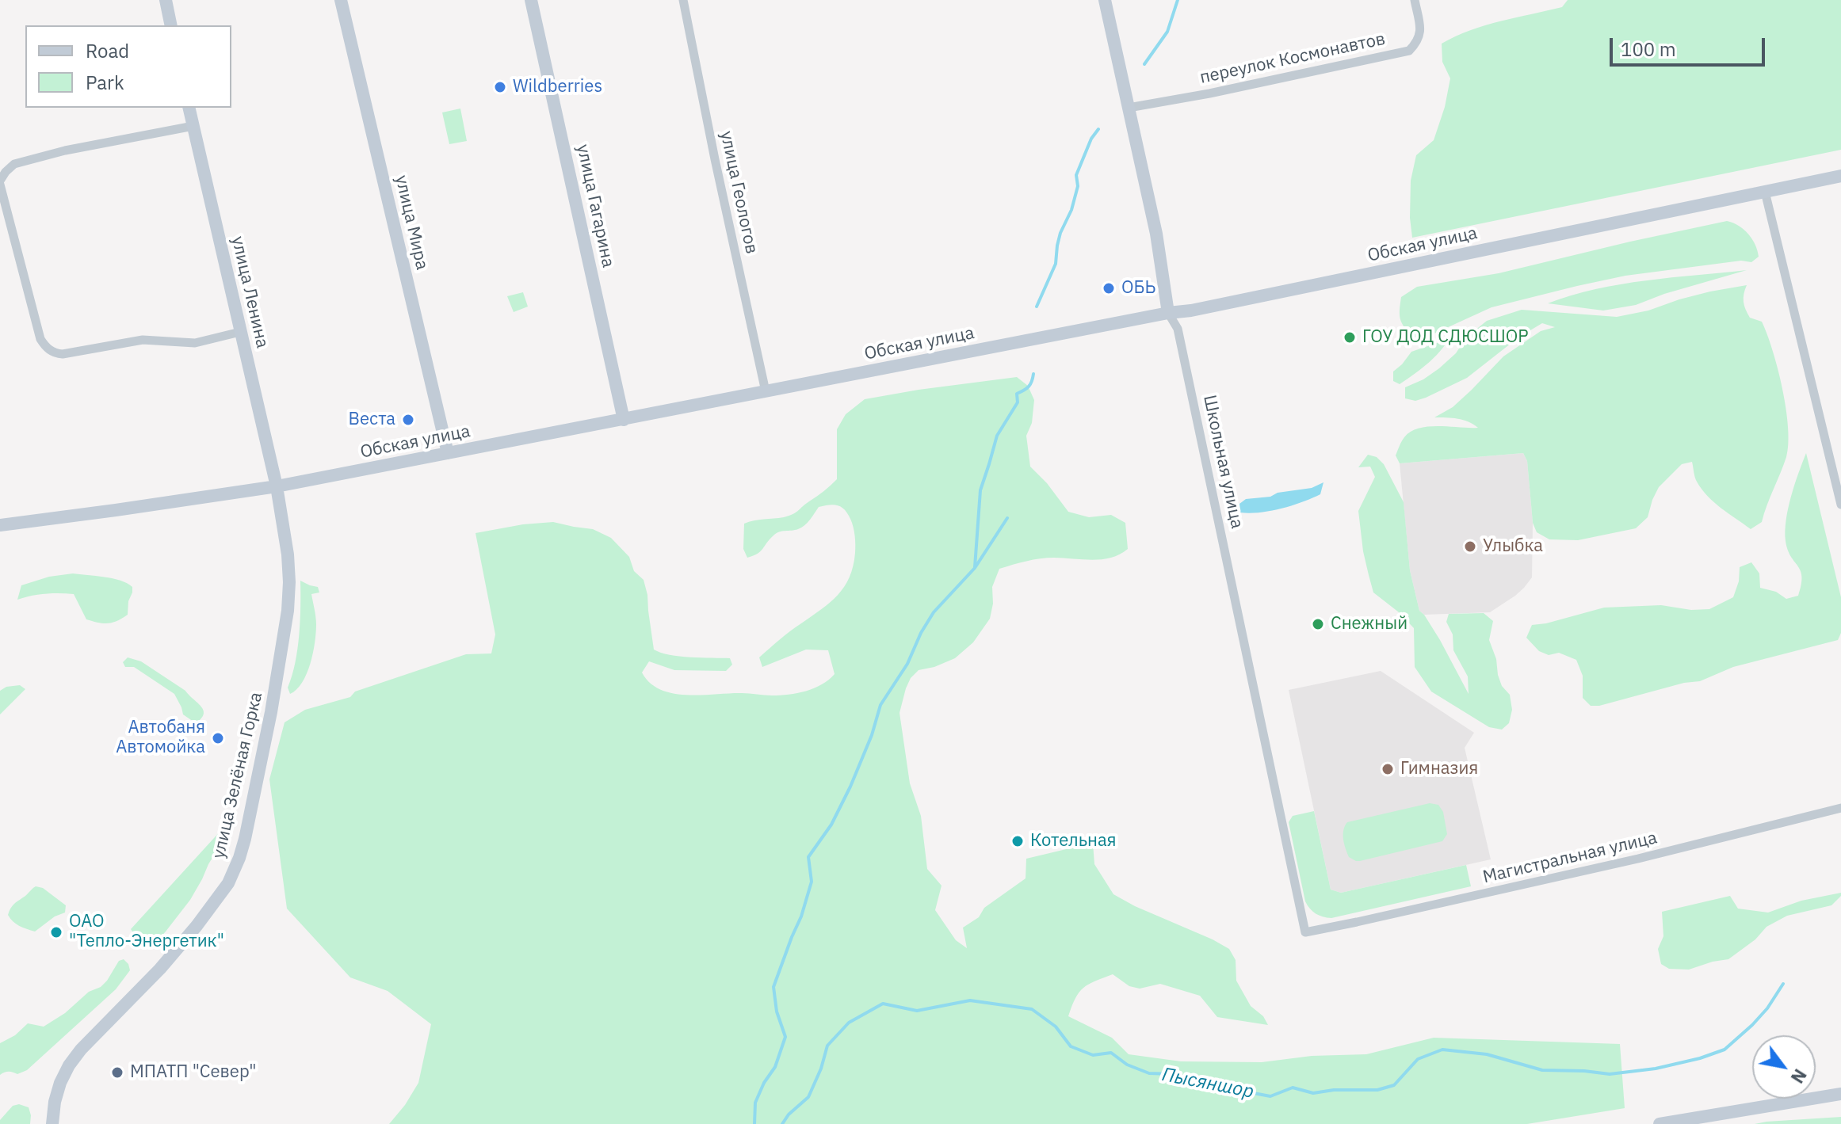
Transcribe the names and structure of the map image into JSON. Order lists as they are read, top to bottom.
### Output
{
  "streets": {
    "street": [
      "переулок Космонавтов",
      "улица Геологов",
      "улица Гагарина",
      "улица Мира",
      "Обская улица",
      "улица Ленина",
      "Школьная улица",
      "улица Зелёная Горка",
      "Магистральная улица"
    ]
  },
  "crossings": [
    ["переулок Космонавтов", "Школьная улица"],
    ["улица Геологов", "Обская улица"],
    ["улица Гагарина", "Обская улица"],
    ["улица Мира", "Обская улица"],
    ["Обская улица", "улица Ленина"],
    ["Обская улица", "Школьная улица"],
    ["Обская улица", "улица Зелёная Горка"],
    ["улица Ленина", "улица Зелёная Горка"],
    ["Школьная улица", "Магистральная улица"]
  ],
  "water": ["Пысяншор"],
  "places": [
    "Wildberries",
    "ОБЬ",
    "ГОУ ДОД СДЮСШОР",
    "Веста",
    "Улыбка",
    "Снежный",
    "Автобаня Автомойка",
    "Гимназия",
    "Котельная",
    "ОАО \"Тепло-Энергетик\"",
    "МПАТП \"Север\""
  ],
  "legend": ["Road", "Park"],
  "scale_bar": "100 m",
  "north": "bottom right"
}
